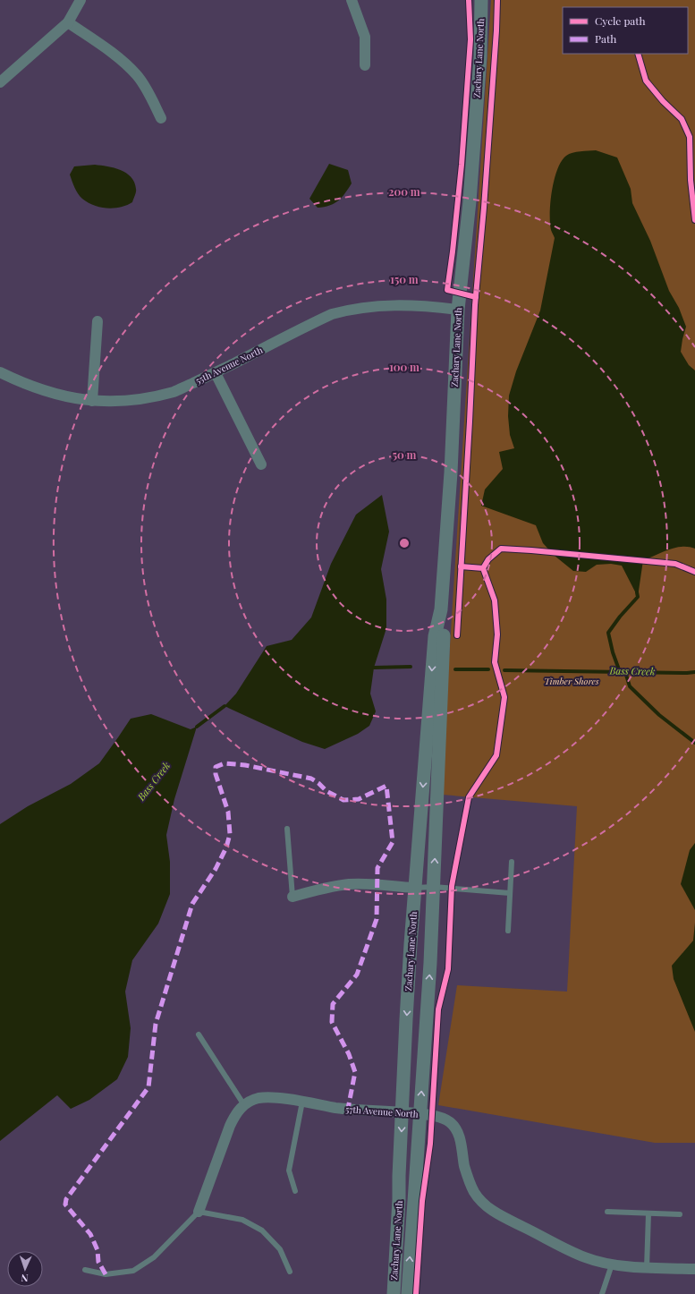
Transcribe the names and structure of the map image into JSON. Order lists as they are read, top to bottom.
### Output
{
  "streets": {
    "street": ["Zachary Lane North", "55th Avenue North", "57th Avenue North"]
  },
  "crossings": [
    ["Zachary Lane North", "55th Avenue North"],
    ["Zachary Lane North", "57th Avenue North"]
  ],
  "water": ["Bass Creek"],
  "parks": ["Timber Shores"],
  "legend": ["Cycle path", "Path"],
  "north": "bottom",
  "rings": [
    "200 m",
    "150 m",
    "100 m",
    "50 m"
  ]
}
